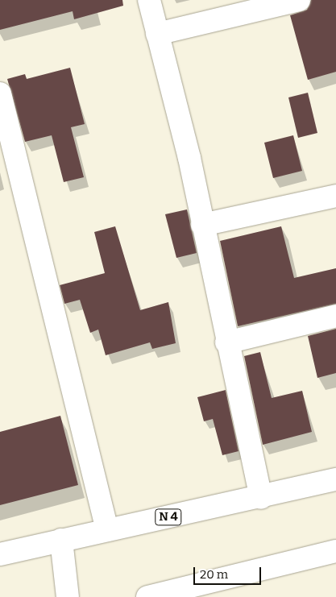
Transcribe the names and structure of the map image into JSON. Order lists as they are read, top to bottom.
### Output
{
  "streets": {
    "street": ["N 4"]
  },
  "scale_bar": "20 m"
}
